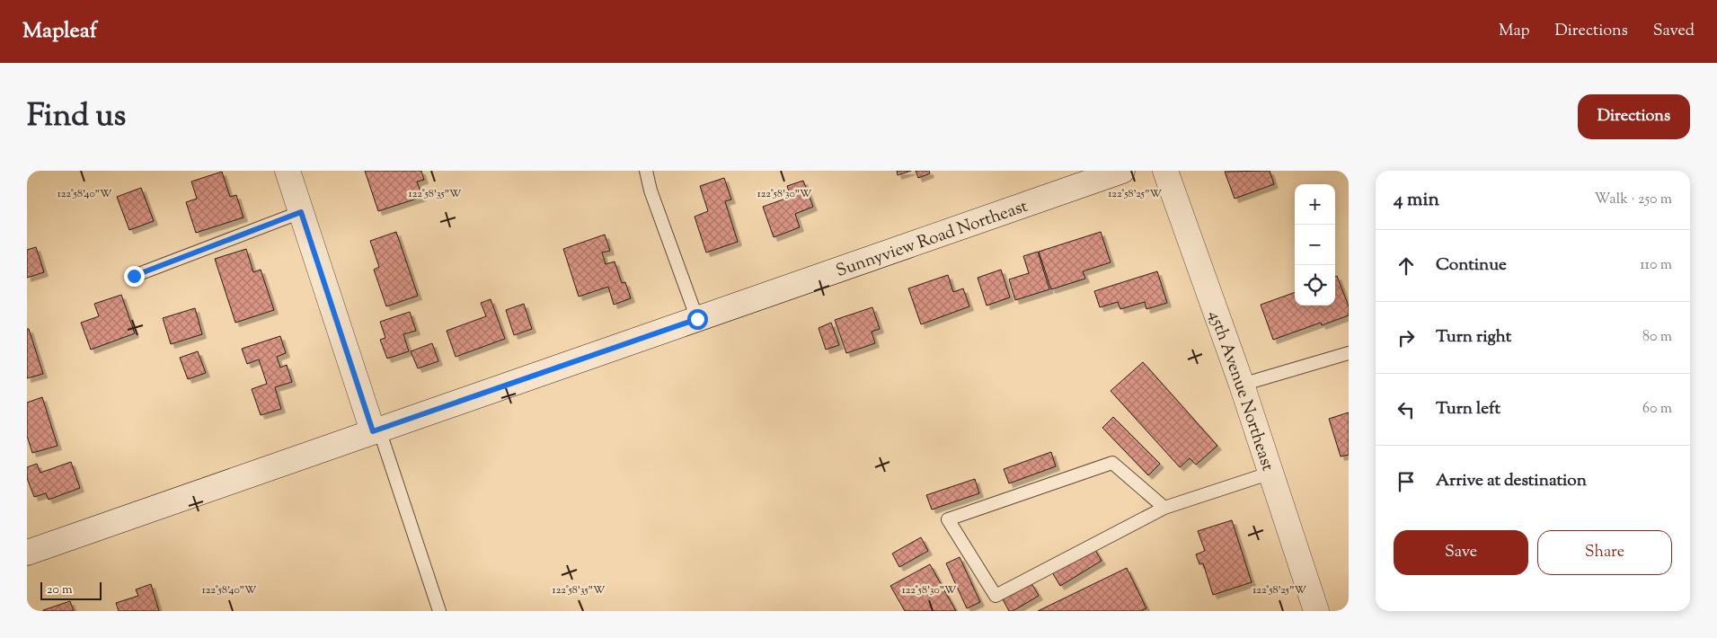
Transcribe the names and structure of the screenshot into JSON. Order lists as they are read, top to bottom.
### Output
{
  "streets": {
    "main road": ["Sunnyview Road Northeast", "45th Avenue Northeast"]
  },
  "scale_bar": "20 m",
  "page": {
    "header": "Mapleaf",
    "nav": ["Map", "Directions", "Saved"],
    "title": "Find us",
    "buttons": [
      "Directions",
      ["Save", "Share"]
    ],
    "heading": ["4 min", "Walk · 250 m"],
    "map_buttons": ["+", "−"],
    "list": [
      ["Continue", "110 m"],
      ["Turn right", "80 m"],
      ["Turn left", "60 m"],
      "Arrive at destination"
    ],
    "scale": "20 m"
  },
  "coordinates": [
    "122°58'30\"W",
    "122°58'25\"W",
    "122°58'40\"W",
    "122°58'35\"W"
  ]
}
